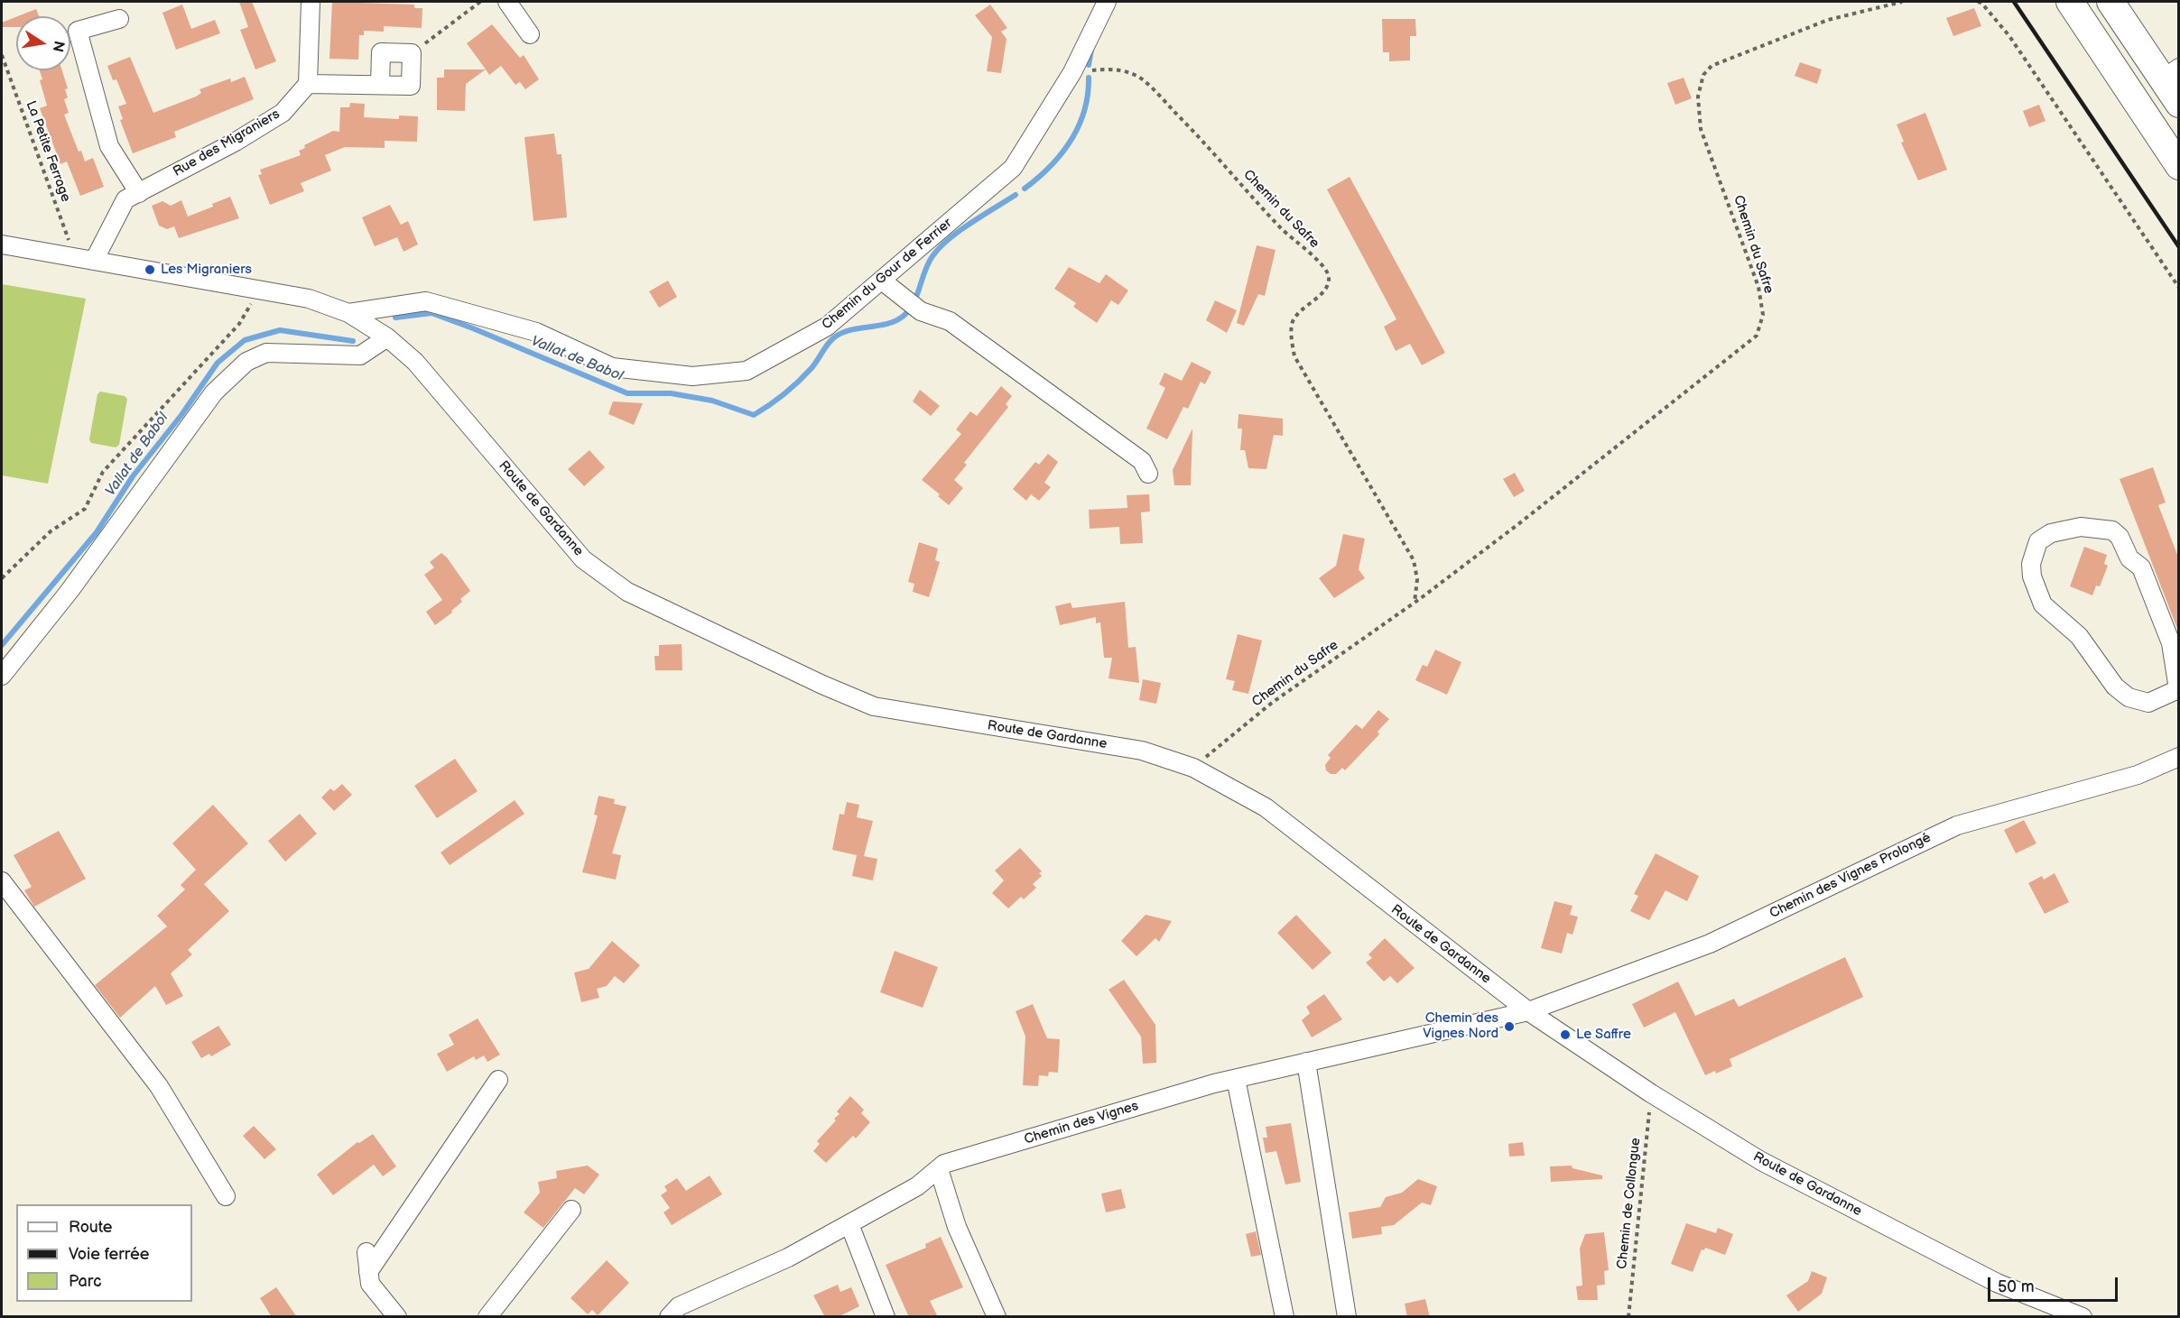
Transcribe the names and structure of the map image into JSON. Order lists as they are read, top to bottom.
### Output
{
  "streets": {
    "street": [
      "Rue des Migraniers",
      "Chemin du Gour de Ferrier",
      "Route de Gardanne",
      "Chemin des Vignes Prolongé",
      "Chemin des Vignes"
    ],
    "path": ["La Petite Ferrage", "Chemin du Safre", "Chemin de Collongue"]
  },
  "crossings": [
    ["Rue des Migraniers", "Route de Gardanne"],
    ["La Petite Ferrage", "Route de Gardanne"],
    ["Chemin du Safre", "Chemin du Gour de Ferrier"],
    ["Chemin du Safre", "Route de Gardanne"],
    ["Chemin du Gour de Ferrier", "Route de Gardanne"],
    ["Route de Gardanne", "Chemin des Vignes Prolongé"],
    ["Route de Gardanne", "Chemin des Vignes"],
    ["Route de Gardanne", "Chemin de Collongue"],
    ["Chemin des Vignes Prolongé", "Chemin des Vignes"]
  ],
  "water": ["Vallat de Babol"],
  "places": ["Les Migraniers", "Chemin des Vignes Nord", "Le Saffre"],
  "legend": ["Route", "Voie ferrée", "Parc"],
  "scale_bar": "50 m",
  "north": "right"
}
